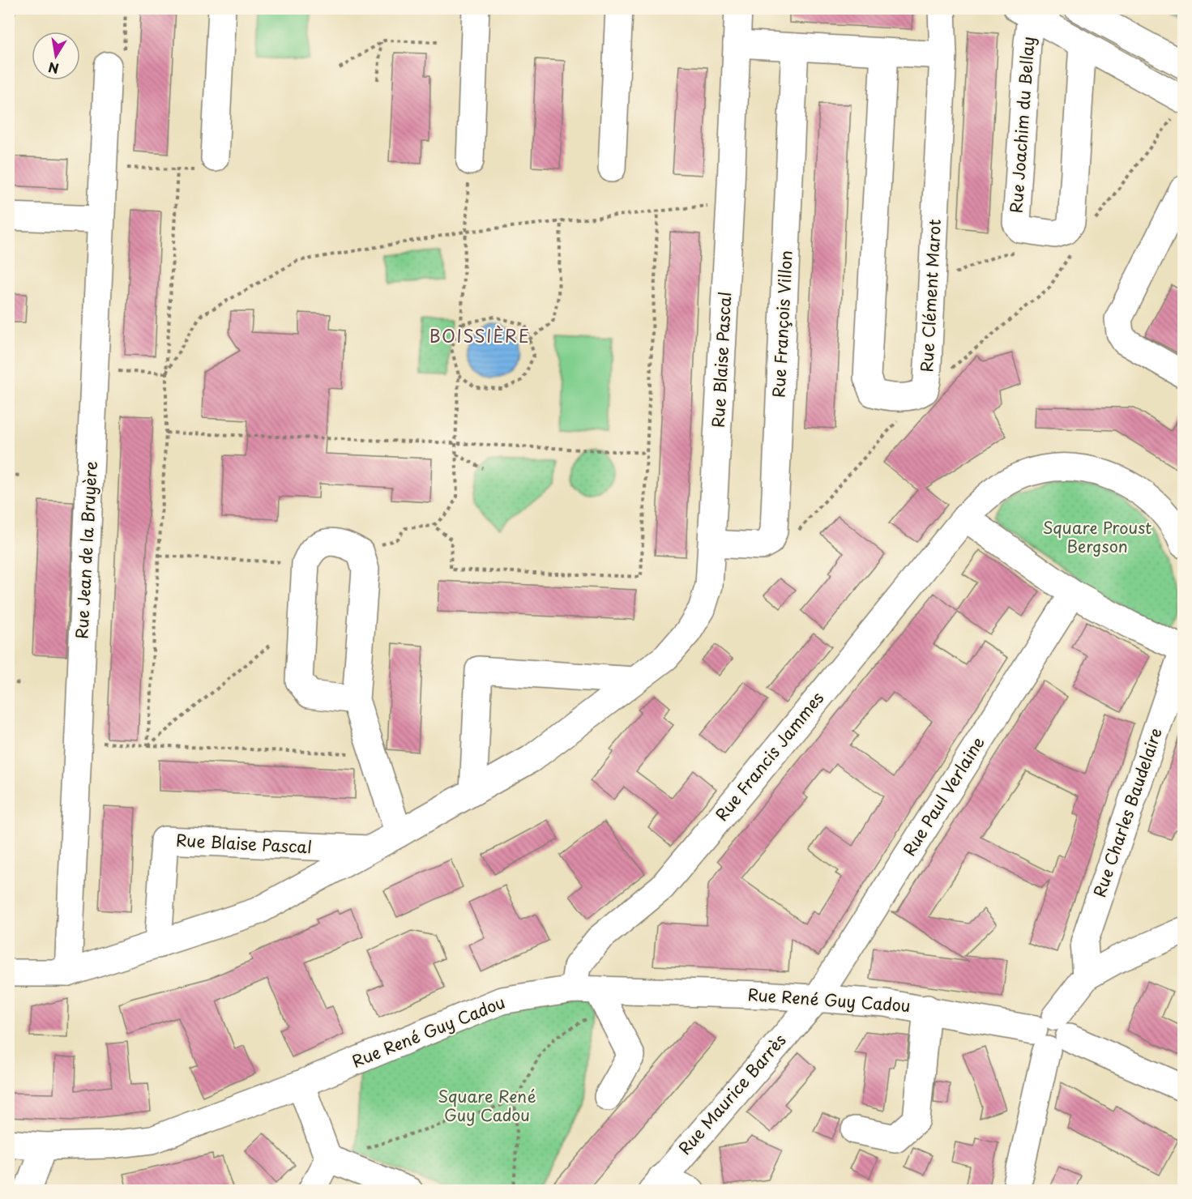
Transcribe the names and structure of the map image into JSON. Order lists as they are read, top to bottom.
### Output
{
  "streets": {
    "street": [
      "Rue Joachim du Bellay",
      "Rue Clément Marot",
      "Rue François Villon",
      "Rue Blaise Pascal",
      "Rue Jean de la Bruyère",
      "Rue Francis Jammes",
      "Rue Paul Verlaine",
      "Rue Charles Baudelaire",
      "Rue René Guy Cadou",
      "Rue Maurice Barrès"
    ]
  },
  "crossings": [
    ["Rue François Villon", "Rue Blaise Pascal"],
    ["Rue Blaise Pascal", "Rue Jean de la Bruyère"],
    ["Rue Francis Jammes", "Rue René Guy Cadou"],
    ["Rue Paul Verlaine", "Rue René Guy Cadou"],
    ["Rue Paul Verlaine", "Rue Maurice Barrès"],
    ["Rue René Guy Cadou", "Rue Maurice Barrès"]
  ],
  "districts": ["BOISSIÈRE"],
  "parks": ["Square Proust Bergson", "Square René Guy Cadou"],
  "north": "bottom"
}
